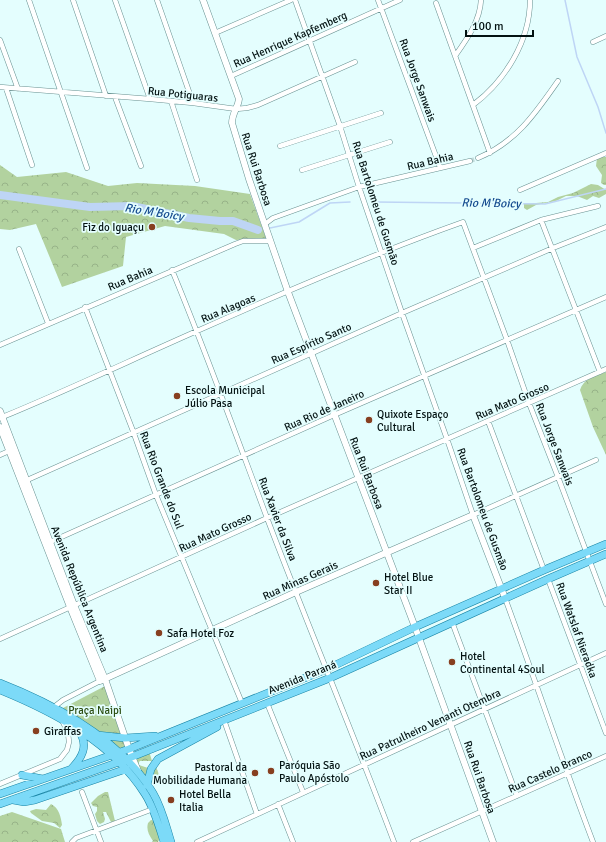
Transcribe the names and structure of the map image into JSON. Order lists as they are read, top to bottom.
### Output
{
  "streets": {
    "main road": [
      "Rua Rui Barbosa",
      "Rua Bartolomeu de Gusmão",
      "Rua Minas Gerais",
      "Avenida República Argentina",
      "Avenida Paraná"
    ],
    "street": [
      "Rua Henrique Kapfemberg",
      "Rua Jorge Sanwais",
      "Rua Potiguaras",
      "Rua Bahia",
      "Rua Alagoas",
      "Rua Espírito Santo",
      "Rua Mato Grosso",
      "Rua Rio de Janeiro",
      "Rua Rio Grande do Sul",
      "Rua Xavier da Silva",
      "Rua Watslaf Nieradka",
      "Rua Patrulheiro Venanti Otembra",
      "Rua Castelo Branco"
    ]
  },
  "crossings": [
    ["Rua Henrique Kapfemberg", "Rua Jorge Sanwais"],
    ["Rua Henrique Kapfemberg", "Rua Rui Barbosa"],
    ["Rua Henrique Kapfemberg", "Rua Bartolomeu de Gusmão"],
    ["Rua Jorge Sanwais", "Rua Bahia"],
    ["Rua Jorge Sanwais", "Rua Alagoas"],
    ["Rua Jorge Sanwais", "Rua Espírito Santo"],
    ["Rua Jorge Sanwais", "Rua Mato Grosso"],
    ["Rua Jorge Sanwais", "Rua Rio de Janeiro"],
    ["Rua Jorge Sanwais", "Rua Minas Gerais"],
    ["Rua Jorge Sanwais", "Avenida Paraná"],
    ["Rua Potiguaras", "Rua Rui Barbosa"],
    ["Rua Potiguaras", "Rua Bartolomeu de Gusmão"],
    ["Rua Bahia", "Rua Rui Barbosa"],
    ["Rua Bahia", "Rua Bartolomeu de Gusmão"],
    ["Rua Bahia", "Rua Rio Grande do Sul"],
    ["Rua Bahia", "Rua Xavier da Silva"],
    ["Rua Rui Barbosa", "Rua Alagoas"],
    ["Rua Rui Barbosa", "Rua Espírito Santo"],
    ["Rua Rui Barbosa", "Rua Mato Grosso"],
    ["Rua Rui Barbosa", "Rua Rio de Janeiro"],
    ["Rua Rui Barbosa", "Rua Minas Gerais"],
    ["Rua Rui Barbosa", "Avenida Paraná"],
    ["Rua Rui Barbosa", "Rua Patrulheiro Venanti Otembra"],
    ["Rua Rui Barbosa", "Rua Castelo Branco"],
    ["Rua Bartolomeu de Gusmão", "Rua Alagoas"],
    ["Rua Bartolomeu de Gusmão", "Rua Espírito Santo"],
    ["Rua Bartolomeu de Gusmão", "Rua Mato Grosso"],
    ["Rua Bartolomeu de Gusmão", "Rua Rio de Janeiro"],
    ["Rua Bartolomeu de Gusmão", "Rua Minas Gerais"],
    ["Rua Bartolomeu de Gusmão", "Avenida Paraná"],
    ["Rua Bartolomeu de Gusmão", "Rua Patrulheiro Venanti Otembra"],
    ["Rua Bartolomeu de Gusmão", "Rua Castelo Branco"],
    ["Rua Alagoas", "Rua Rio Grande do Sul"],
    ["Rua Alagoas", "Rua Xavier da Silva"],
    ["Rua Alagoas", "Avenida República Argentina"],
    ["Rua Espírito Santo", "Rua Rio Grande do Sul"],
    ["Rua Espírito Santo", "Rua Xavier da Silva"],
    ["Rua Espírito Santo", "Avenida República Argentina"],
    ["Rua Mato Grosso", "Rua Rio Grande do Sul"],
    ["Rua Mato Grosso", "Rua Xavier da Silva"],
    ["Rua Mato Grosso", "Avenida República Argentina"],
    ["Rua Rio de Janeiro", "Rua Rio Grande do Sul"],
    ["Rua Rio de Janeiro", "Rua Xavier da Silva"],
    ["Rua Rio de Janeiro", "Avenida República Argentina"],
    ["Rua Rio Grande do Sul", "Rua Minas Gerais"],
    ["Rua Rio Grande do Sul", "Avenida Paraná"],
    ["Rua Xavier da Silva", "Rua Minas Gerais"],
    ["Rua Xavier da Silva", "Avenida Paraná"],
    ["Rua Xavier da Silva", "Rua Patrulheiro Venanti Otembra"],
    ["Rua Minas Gerais", "Avenida República Argentina"],
    ["Avenida República Argentina", "Avenida Paraná"],
    ["Rua Watslaf Nieradka", "Avenida Paraná"],
    ["Rua Watslaf Nieradka", "Rua Patrulheiro Venanti Otembra"]
  ],
  "water": ["Rio M'Boicy"],
  "parks": ["Praça Naipi"],
  "places": [
    "Fiz do Iguaçu",
    "Escola Municipal Júlio Pasa",
    "Quixote Espaço Cultural",
    "Hotel Blue Star II",
    "Safa Hotel Foz",
    "Hotel Continental 4Soul",
    "Giraffas",
    "Paróquia São Paulo Apóstolo",
    "Pastoral da Mobilidade Humana",
    "Hotel Bella Italia"
  ],
  "scale_bar": "100 m"
}
